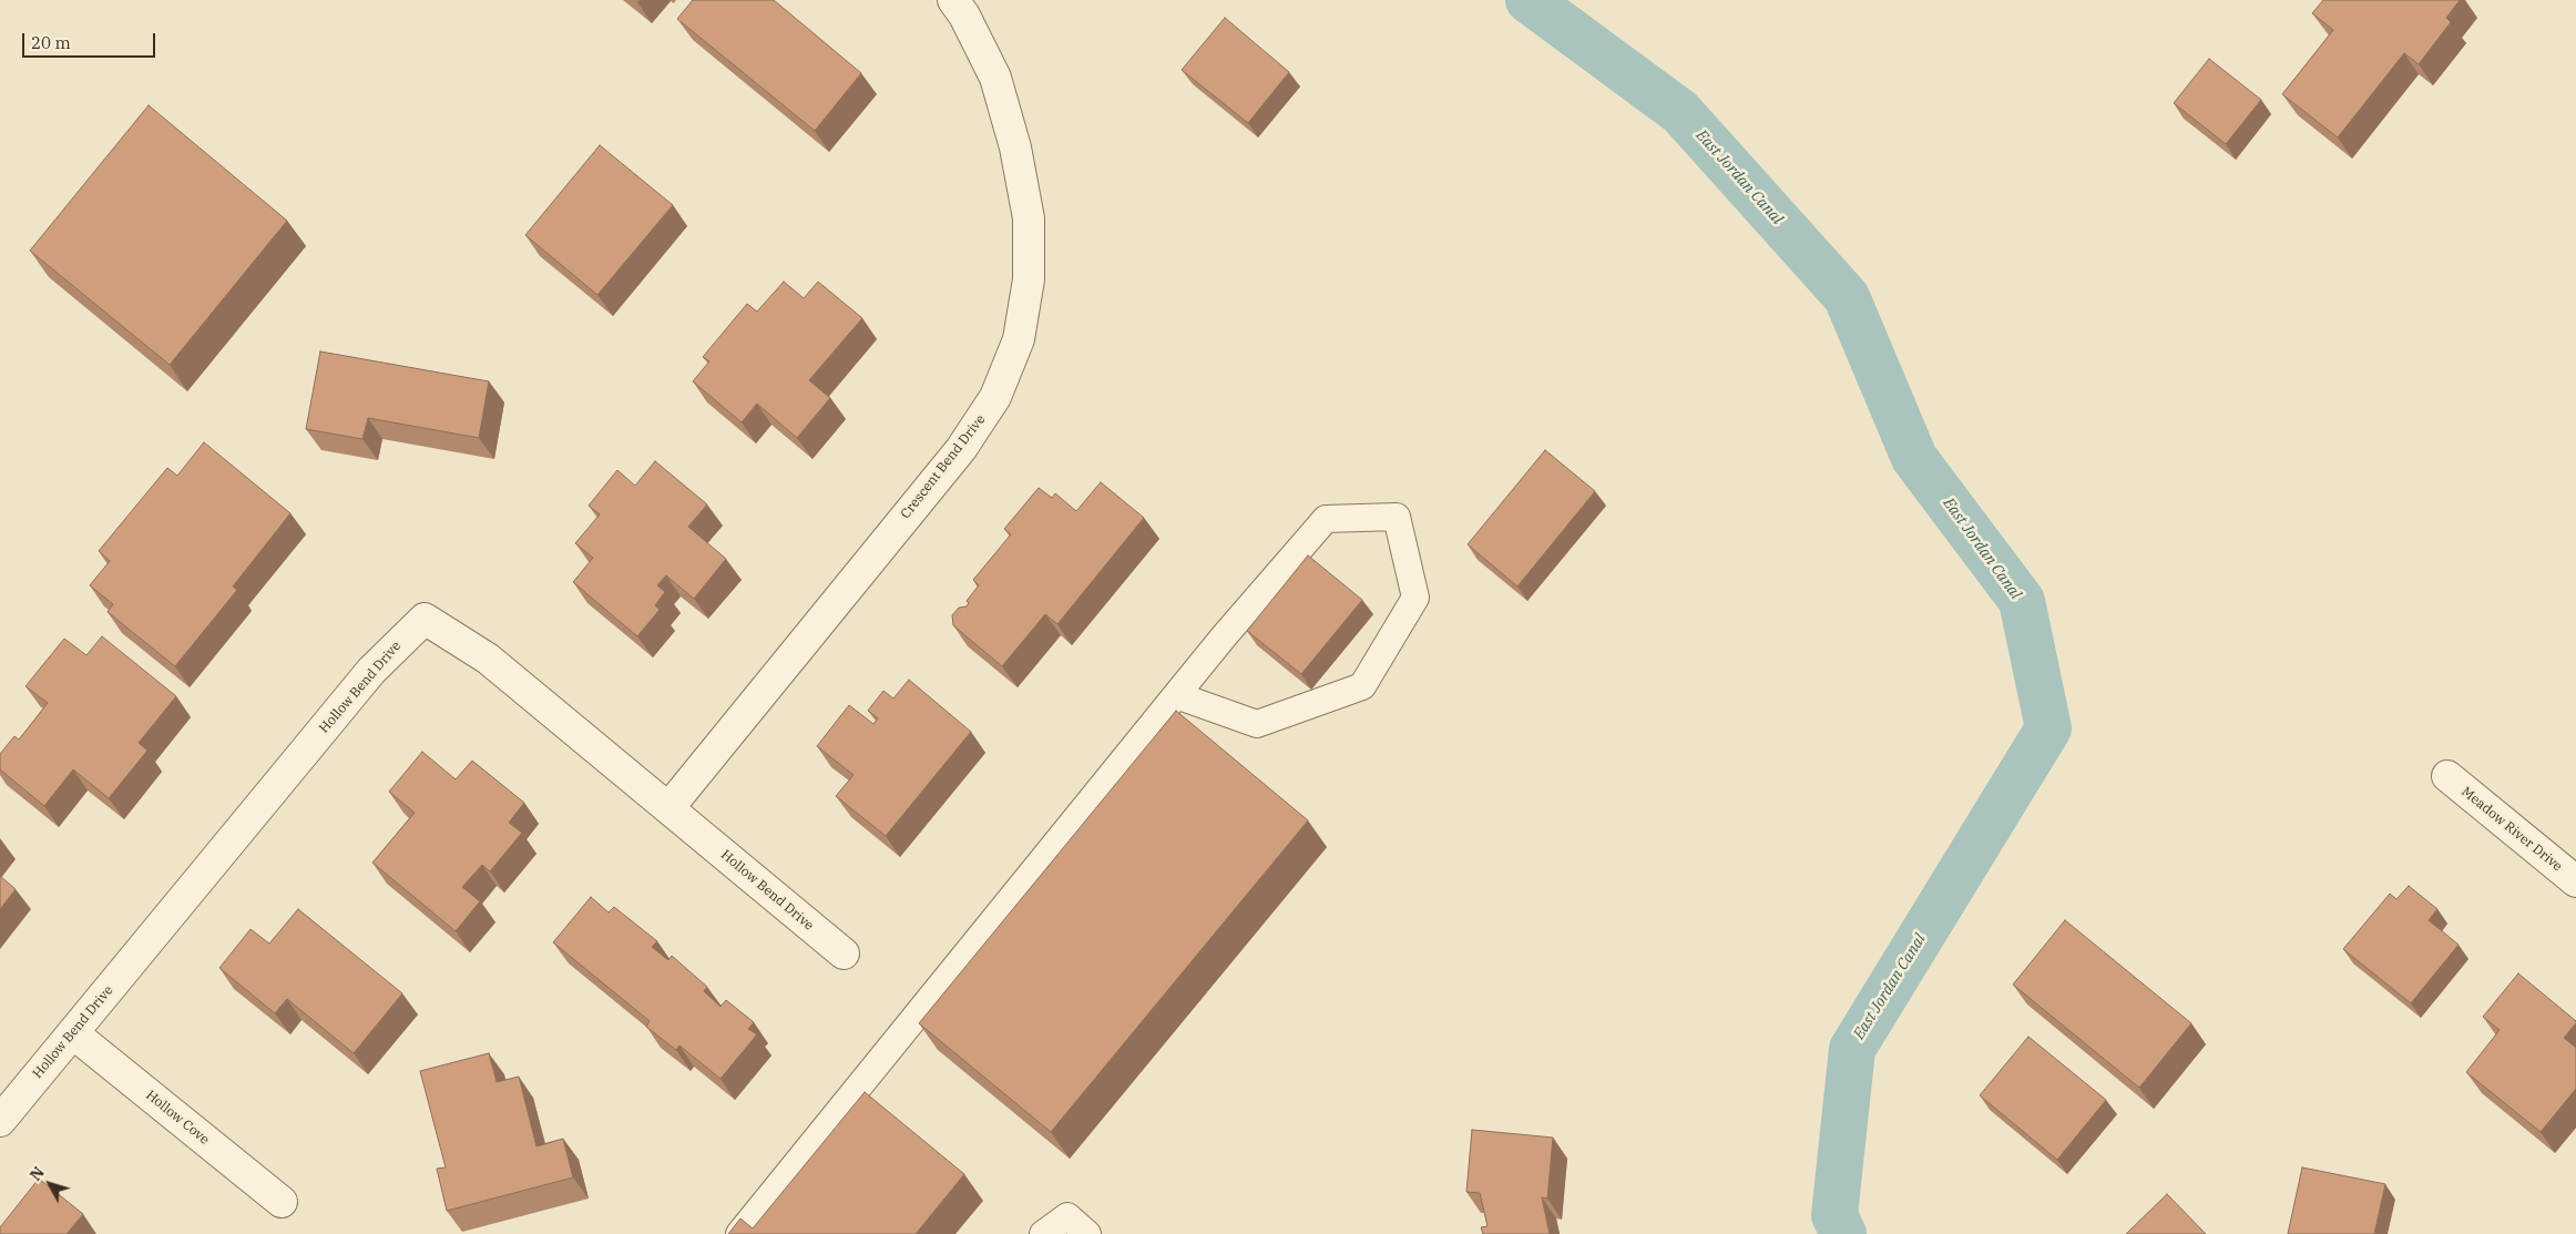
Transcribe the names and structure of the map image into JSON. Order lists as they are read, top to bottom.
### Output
{
  "streets": {
    "street": [
      "Crescent Bend Drive",
      "Hollow Bend Drive",
      "Meadow River Drive",
      "Hollow Cove"
    ]
  },
  "crossings": [
    ["Crescent Bend Drive", "Hollow Bend Drive"],
    ["Hollow Bend Drive", "Hollow Cove"]
  ],
  "water": ["East Jordan Canal"],
  "scale_bar": "20 m",
  "north": "top left"
}
